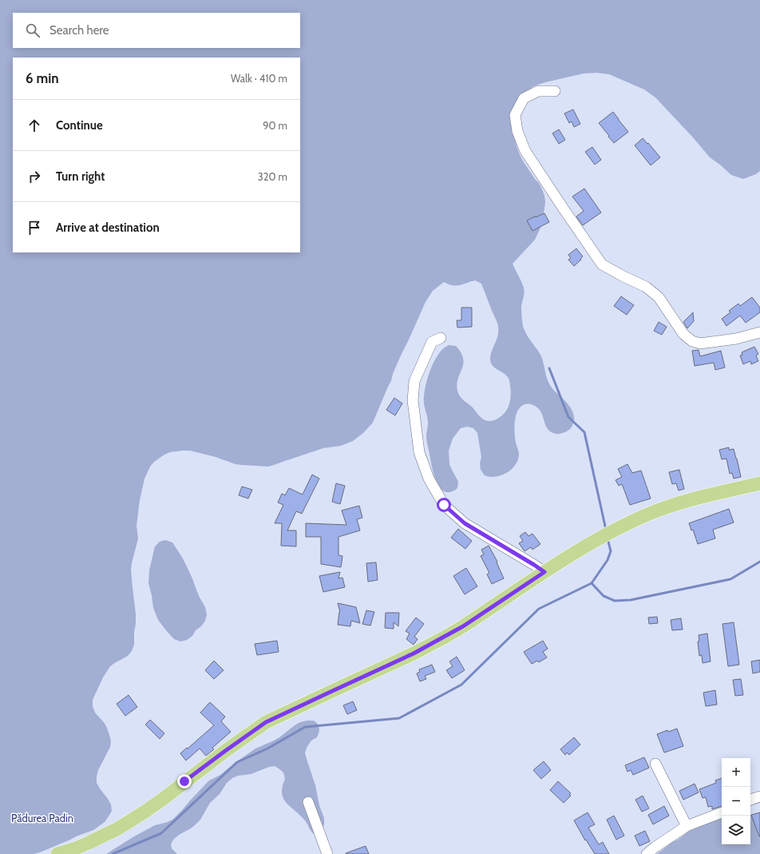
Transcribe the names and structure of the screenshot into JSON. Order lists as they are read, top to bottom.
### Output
{
  "parks": ["Pădurea Padin"],
  "page": {
    "search": "Search here",
    "heading": ["6 min", "Walk · 410 m"],
    "list": [
      ["Continue", "90 m"],
      ["Turn right", "320 m"],
      "Arrive at destination"
    ],
    "map_buttons": ["+", "−"]
  }
}
